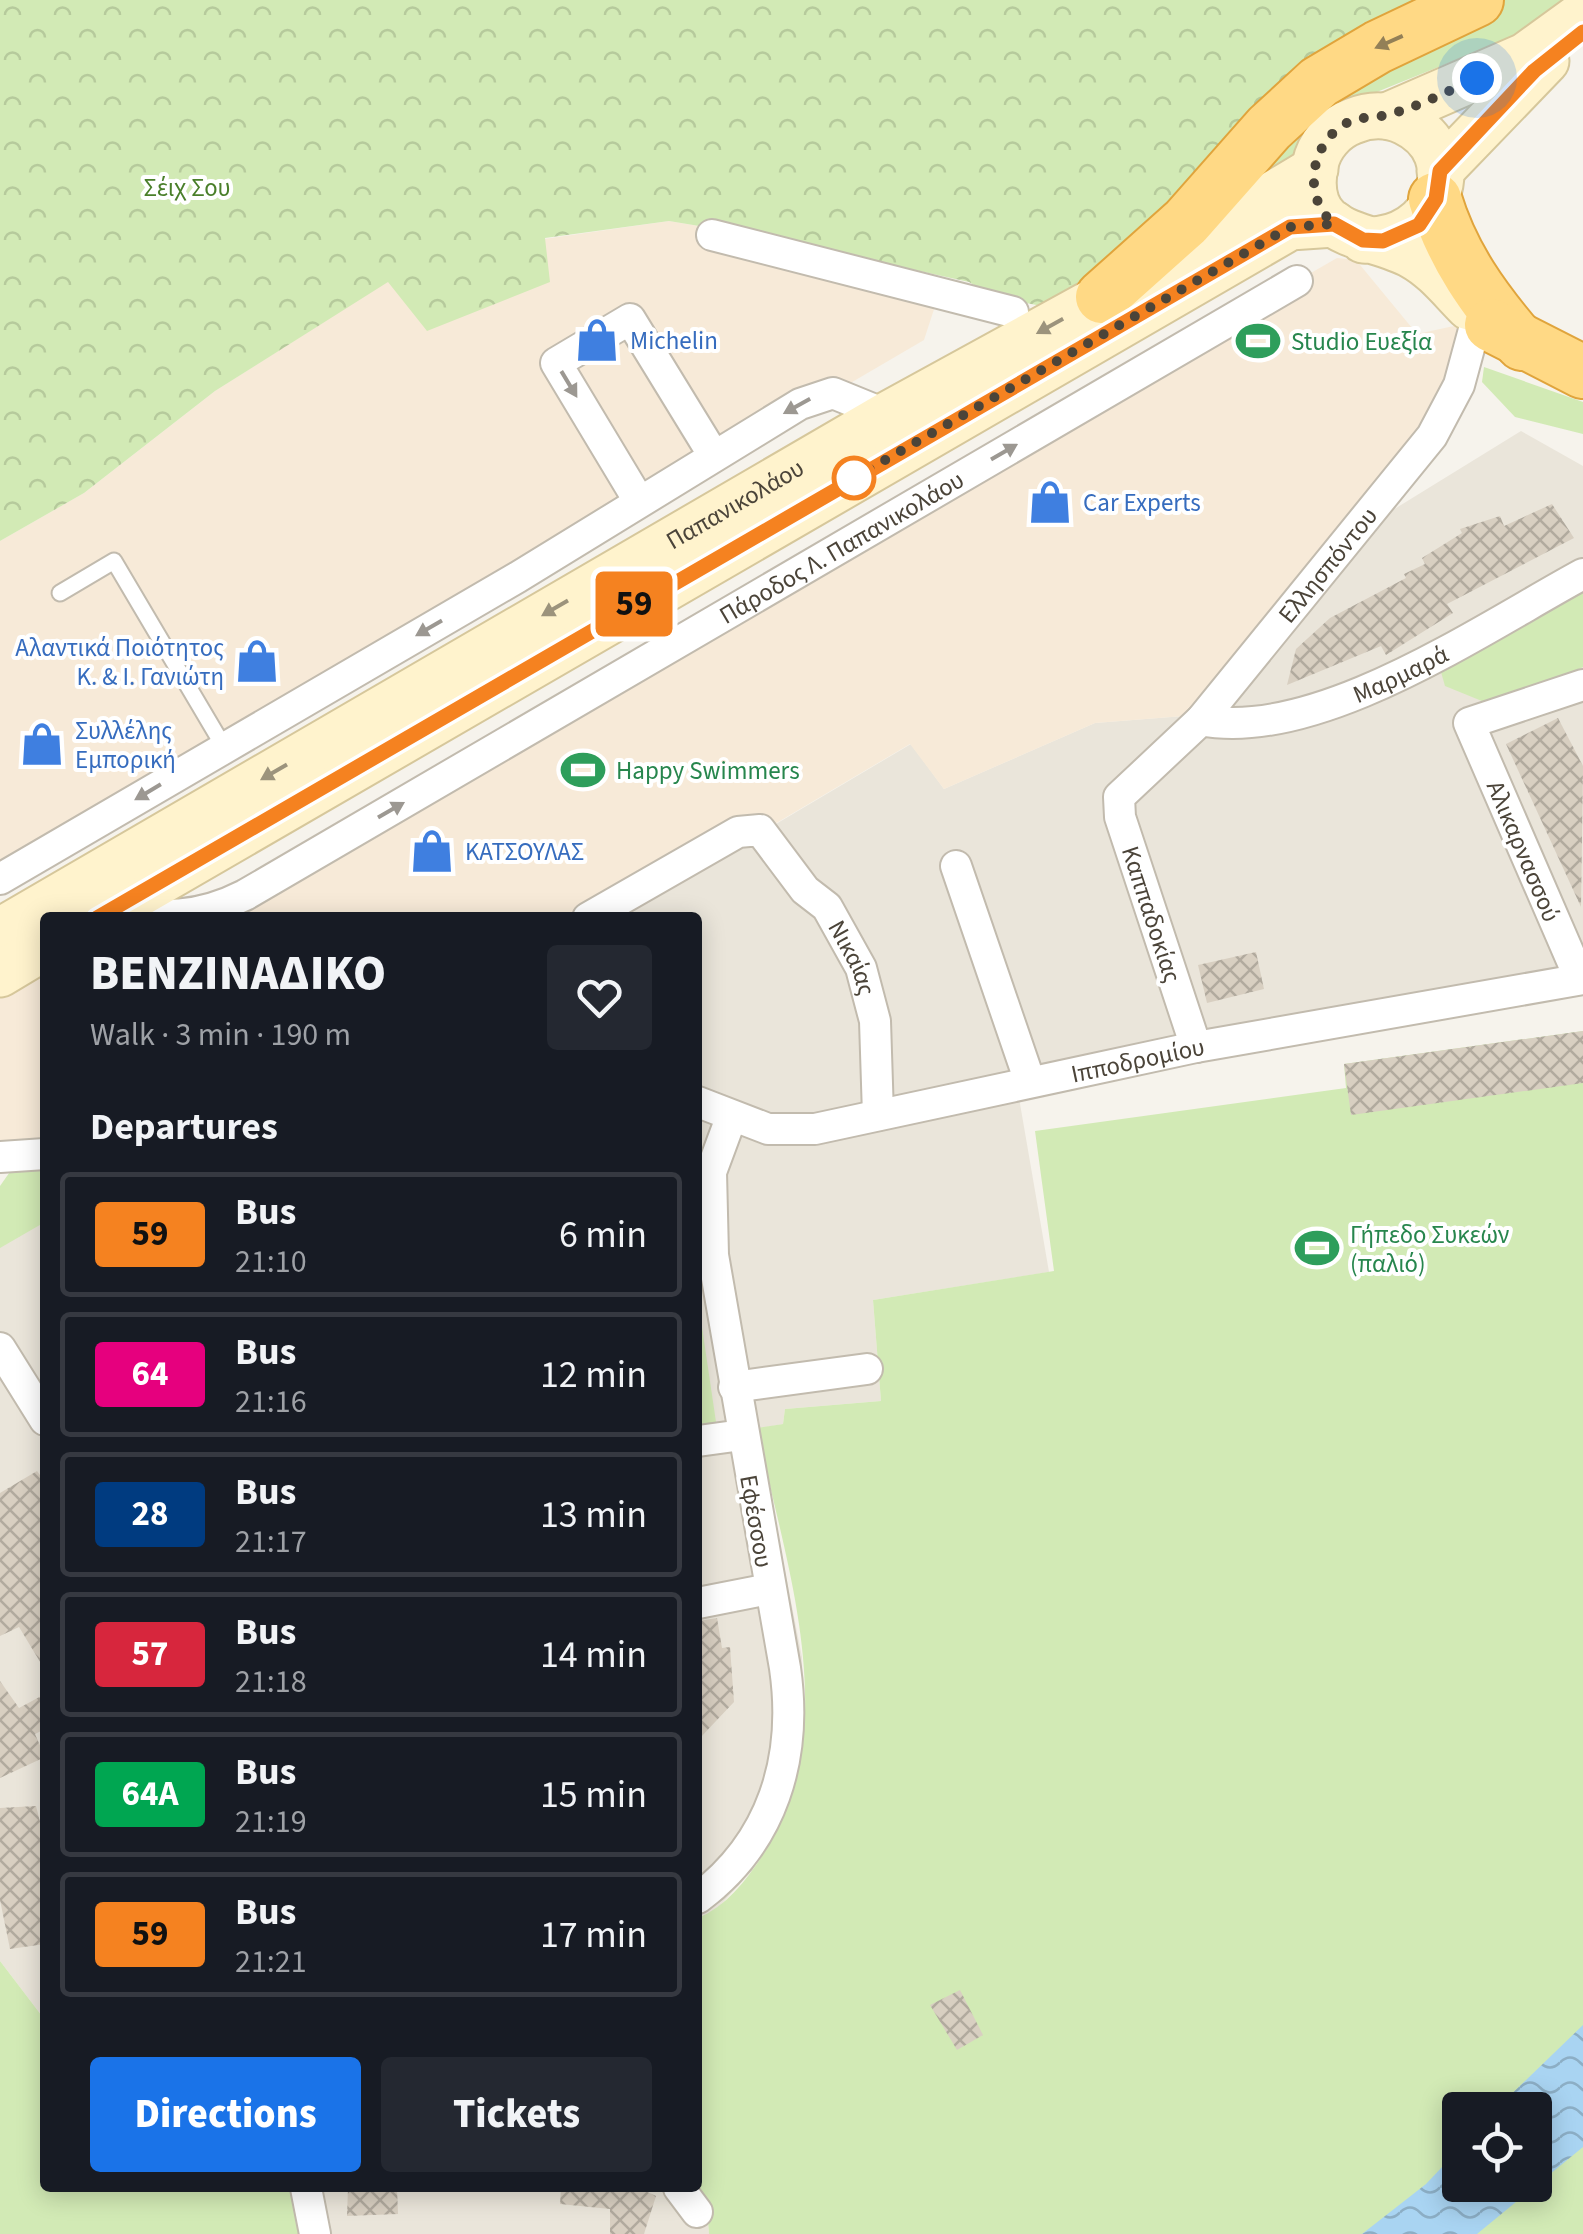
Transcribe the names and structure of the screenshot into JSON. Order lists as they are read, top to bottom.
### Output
{
  "streets": {
    "main road": ["Παπανικολάου"],
    "street": [
      "Πάροδος Λ. Παπανικολάου",
      "Ελλησπόντου",
      "Μαρμαρά",
      "Αλικαρνασσού",
      "Καππαδοκίας",
      "Νικαίας",
      "Ιπποδρομίου",
      "Εφέσσου"
    ]
  },
  "crossings": [
    ["Ελλησπόντου", "Μαρμαρά"],
    ["Ελλησπόντου", "Καππαδοκίας"],
    ["Αλικαρνασσού", "Ιπποδρομίου"],
    ["Καππαδοκίας", "Ιπποδρομίου"],
    ["Νικαίας", "Ιπποδρομίου"],
    ["Ιπποδρομίου", "Εφέσσου"]
  ],
  "parks": ["Σέιχ Σου"],
  "places": {
    "shop": [
      "Michelin",
      "Car Experts",
      "Αλαντικά Ποιότητος Κ. & Ι. Γανιώτη",
      "Συλλέλης Εμπορική",
      "ΚΑΤΣΟΥΛΑΣ"
    ],
    "sports": ["Studio Ευεξία", "Happy Swimmers", "Γήπεδο Συκεών (παλιό)"]
  },
  "lines": ["bus line 59"],
  "page": {
    "on_map": "59",
    "heading": [
      ["ΒΕΝΖΙΝΑΔΙΚΟ", "Walk · 3 min · 190 m"],
      "Departures"
    ],
    "list": [
      {
        "mark": "59",
        "name": "Bus",
        "note": "21:10",
        "value": "6 min"
      },
      {
        "mark": "64",
        "name": "Bus",
        "note": "21:16",
        "value": "12 min"
      },
      {
        "mark": "28",
        "name": "Bus",
        "note": "21:17",
        "value": "13 min"
      },
      {
        "mark": "57",
        "name": "Bus",
        "note": "21:18",
        "value": "14 min"
      },
      {
        "mark": "64Α",
        "name": "Bus",
        "note": "21:19",
        "value": "15 min"
      },
      {
        "mark": "59",
        "name": "Bus",
        "note": "21:21",
        "value": "17 min"
      }
    ],
    "buttons": ["Directions", "Tickets"]
  }
}
